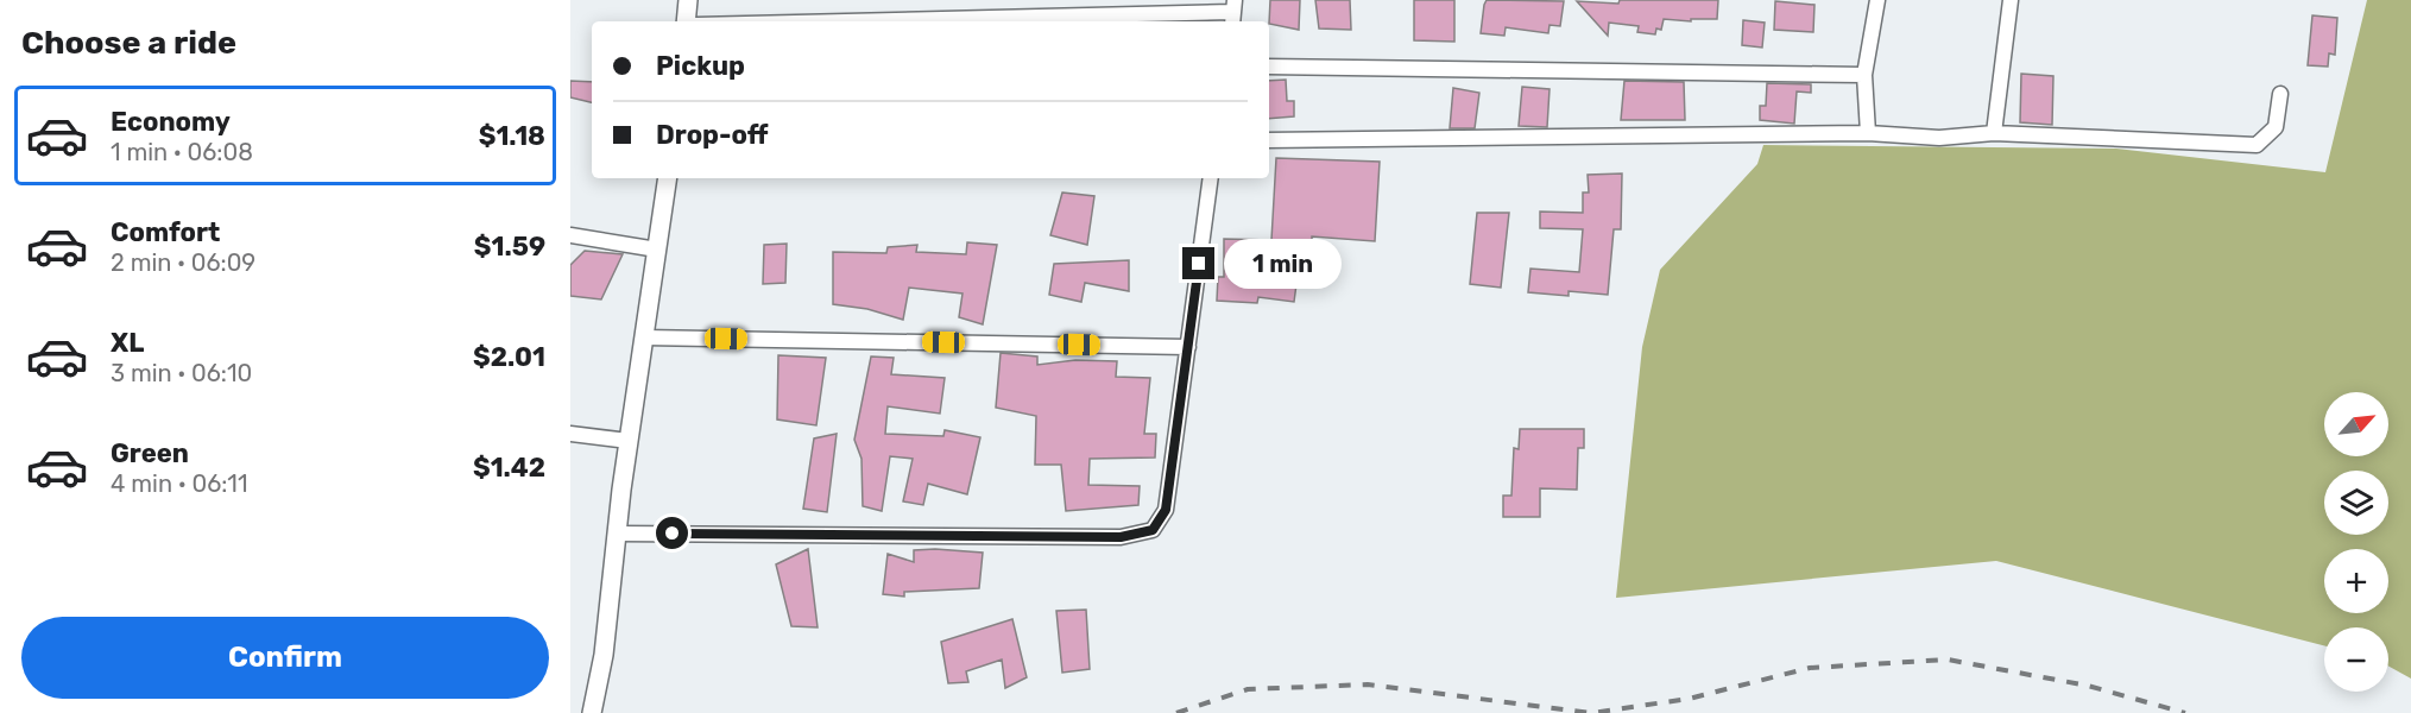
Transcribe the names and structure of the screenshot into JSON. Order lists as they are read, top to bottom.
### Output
{
  "north": "top right",
  "page": {
    "heading": "Choose a ride",
    "banner": ["Pickup", "Drop-off"],
    "list": [
      {
        "name": "Economy",
        "note": "1 min · 06:08",
        "value": "$1.18"
      },
      {
        "name": "Comfort",
        "note": "2 min · 06:09",
        "value": "$1.59"
      },
      {
        "name": "XL",
        "note": "3 min · 06:10",
        "value": "$2.01"
      },
      {
        "name": "Green",
        "note": "4 min · 06:11",
        "value": "$1.42"
      }
    ],
    "bubble": "1 min",
    "map_buttons": ["+", "−"],
    "buttons": "Confirm"
  }
}
